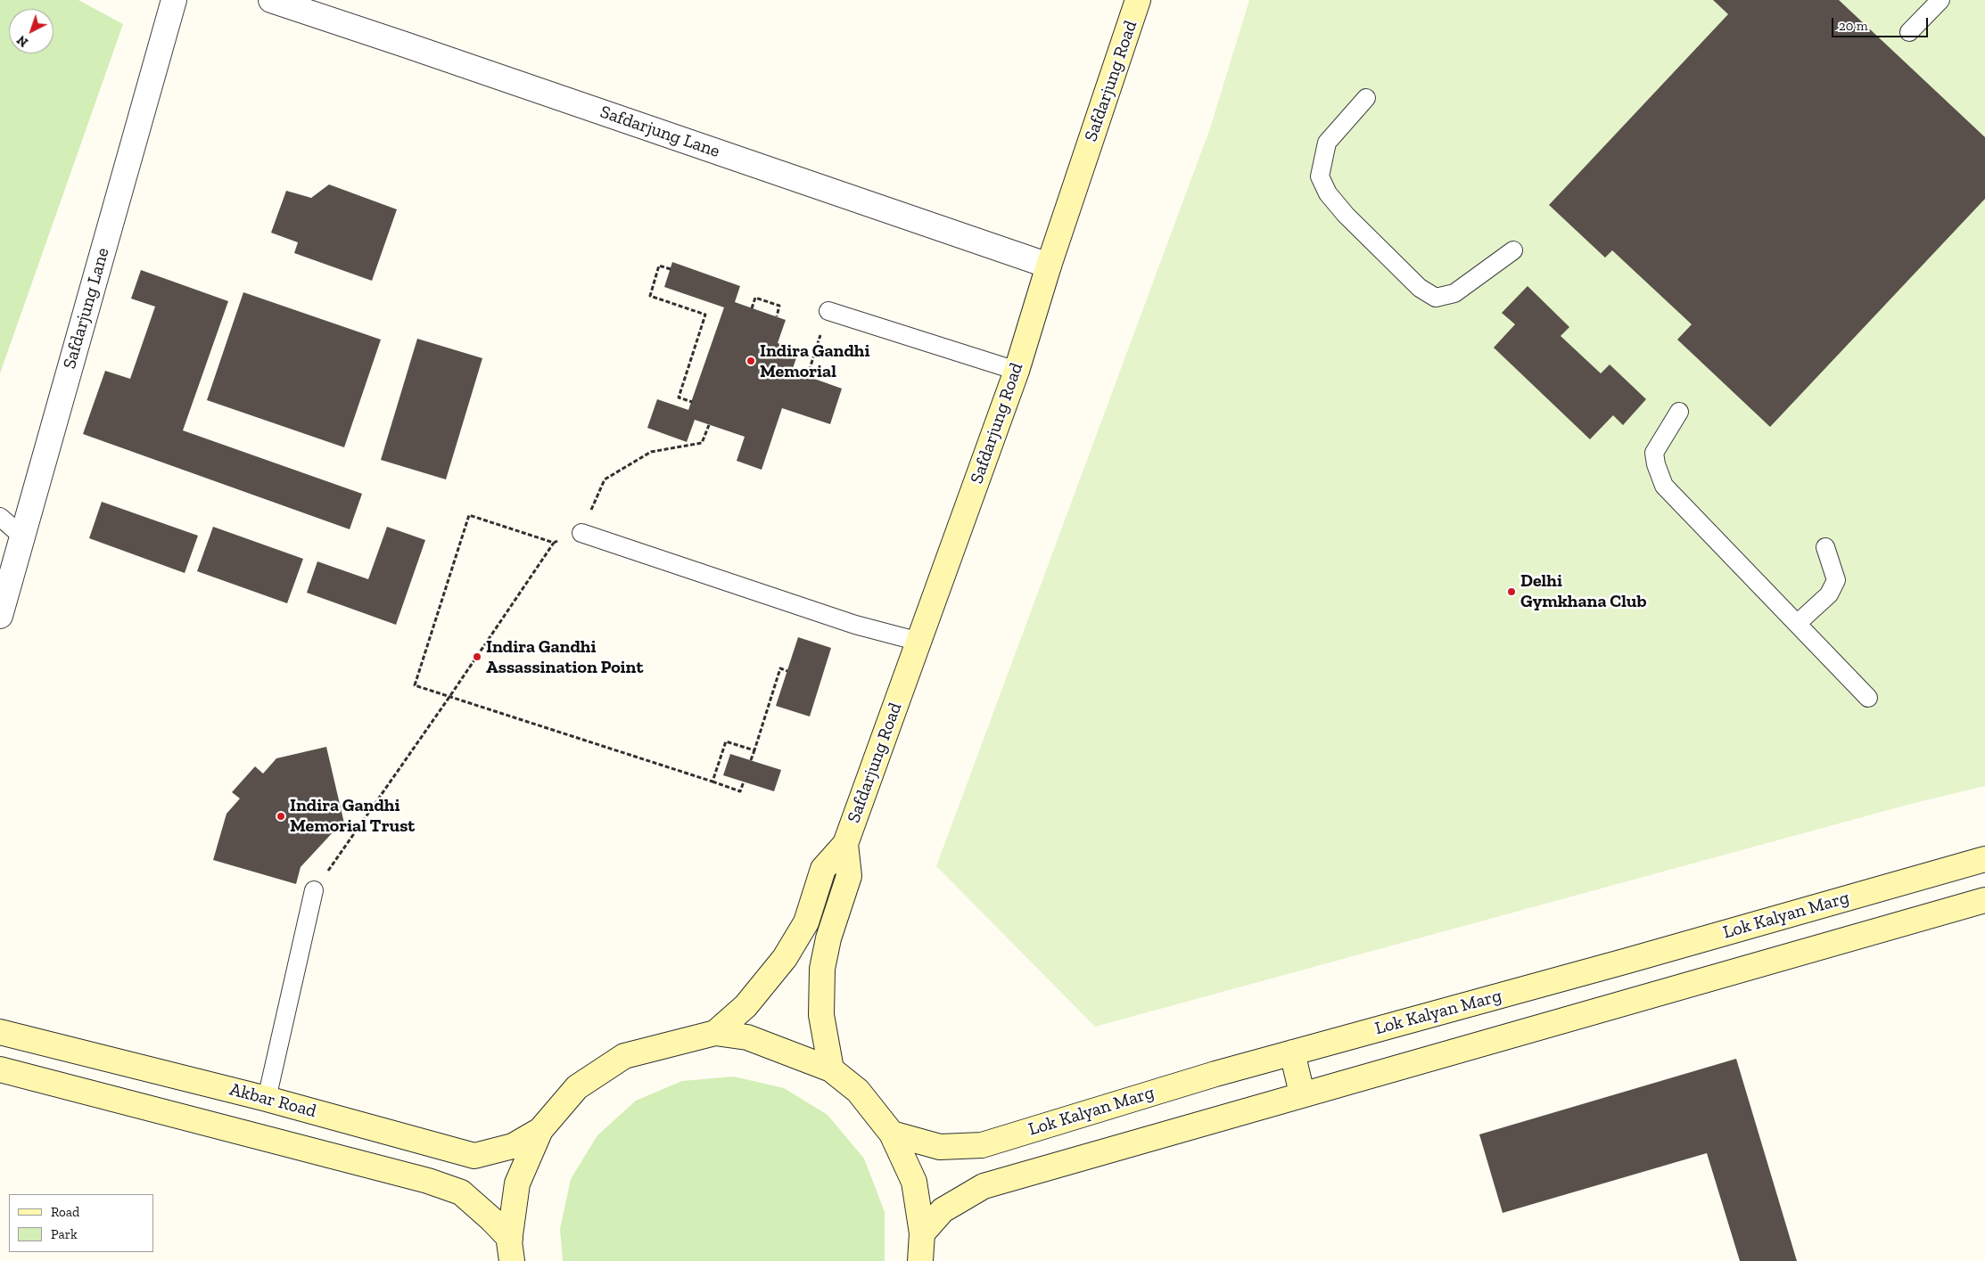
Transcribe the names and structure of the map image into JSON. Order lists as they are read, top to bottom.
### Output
{
  "streets": {
    "main road": ["Safdarjung Road", "Lok Kalyan Marg", "Akbar Road"],
    "street": ["Safdarjung Lane"]
  },
  "crossings": [
    ["Safdarjung Road", "Safdarjung Lane"]
  ],
  "places": [
    "Indira Gandhi Memorial",
    "Delhi Gymkhana Club",
    "Indira Gandhi Assassination Point",
    "Indira Gandhi Memorial Trust"
  ],
  "legend": ["Road", "Park"],
  "scale_bar": "20 m",
  "north": "bottom left"
}
